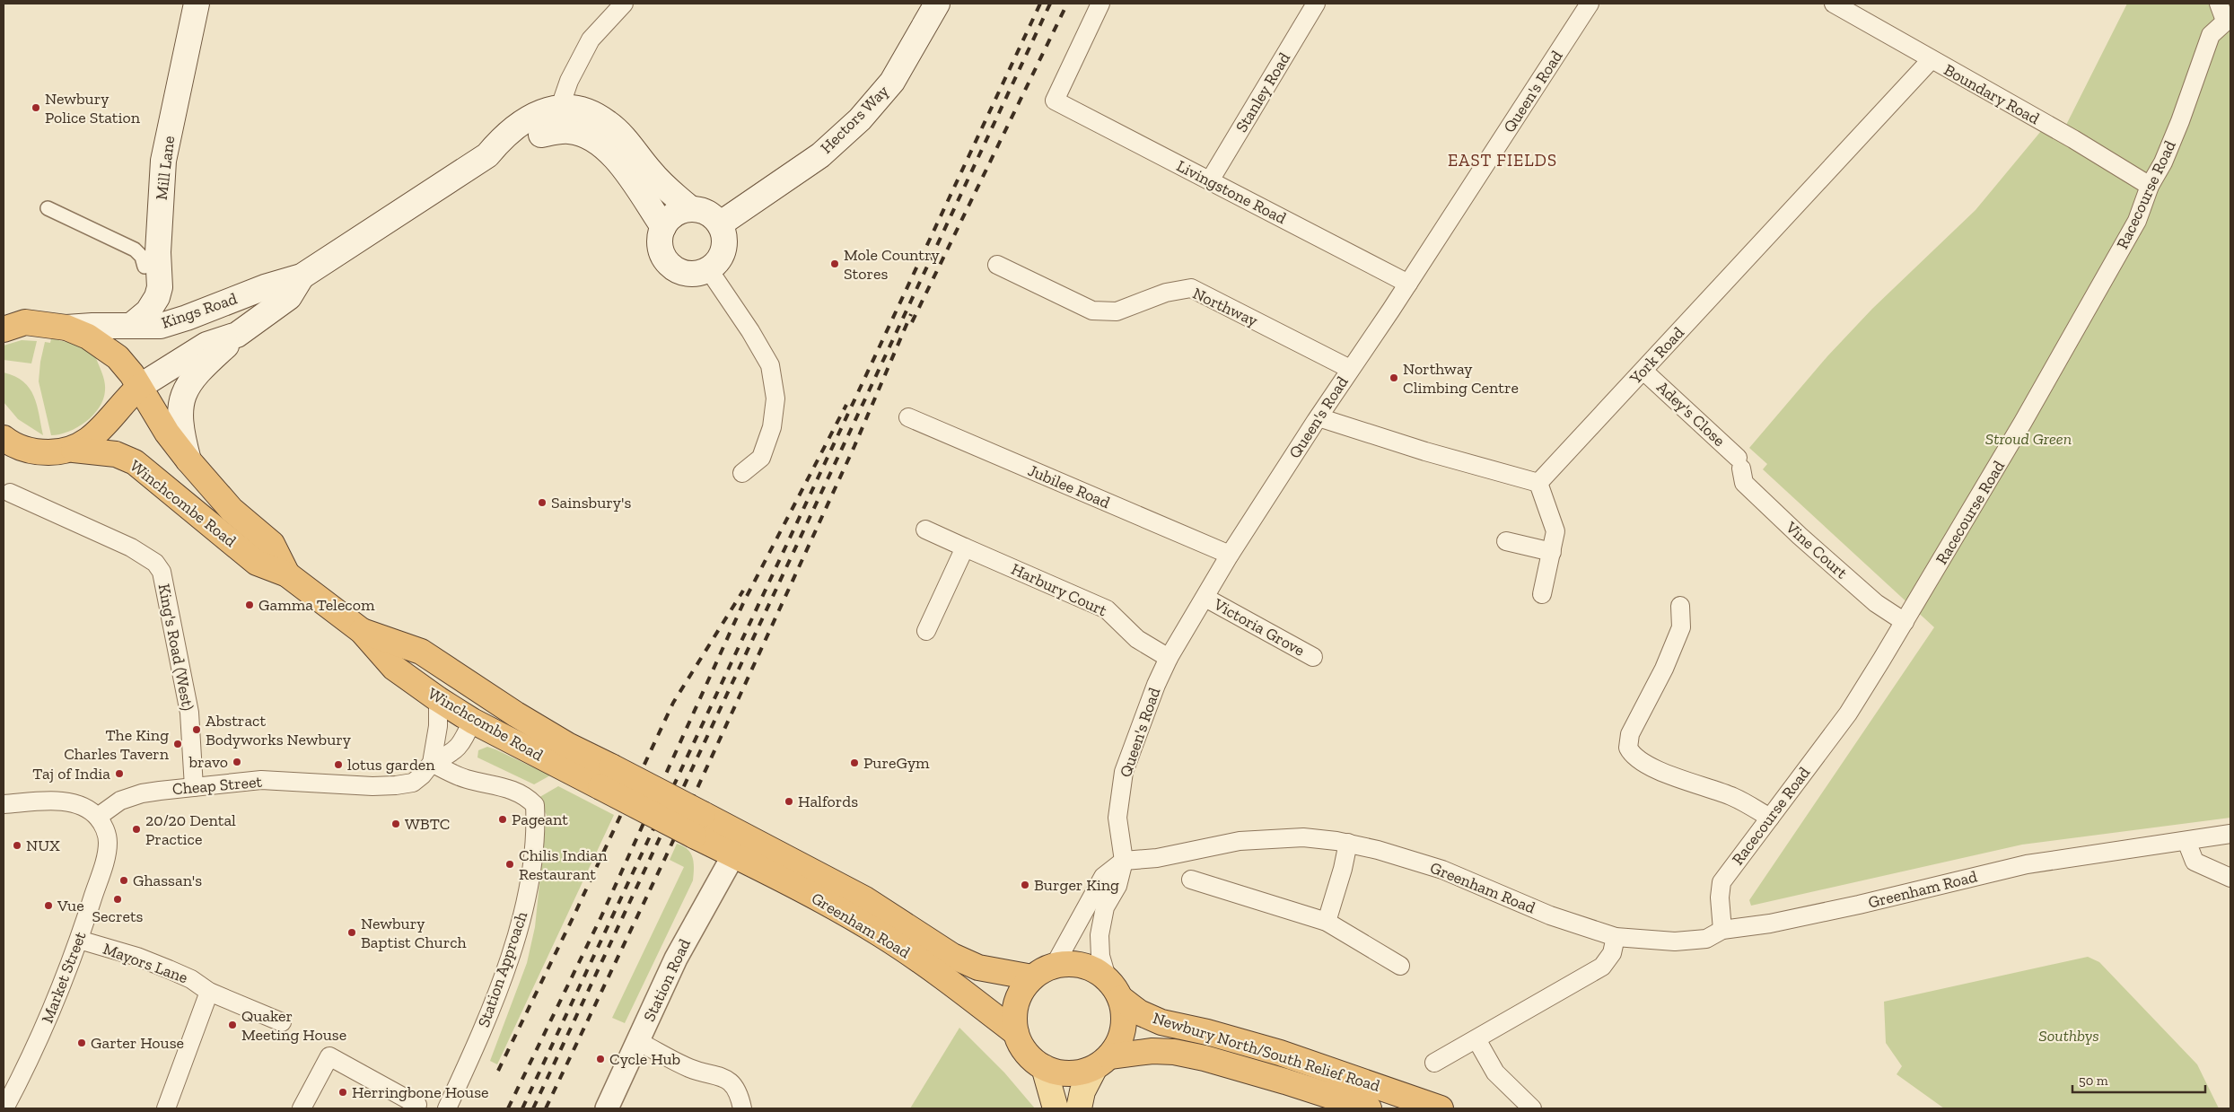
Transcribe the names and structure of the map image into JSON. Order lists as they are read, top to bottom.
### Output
{
  "streets": {
    "highway": ["Winchcombe Road", "Greenham Road", "Newbury North/South Relief Road"],
    "main road": ["Hectors Way", "Mill Lane", "Kings Road"],
    "street": [
      "Queen's Road",
      "Stanley Road",
      "Boundary Road",
      "Livingstone Road",
      "Racecourse Road",
      "Northway",
      "York Road",
      "Adey's Close",
      "Jubilee Road",
      "Vine Court",
      "Harbury Court",
      "Victoria Grove",
      "King's Road (West)",
      "Cheap Street",
      "Mayors Lane",
      "Station Approach",
      "Market Street",
      "Station Road"
    ]
  },
  "crossings": [
    ["Queen's Road", "Livingstone Road"],
    ["Queen's Road", "Northway"],
    ["Queen's Road", "Jubilee Road"],
    ["Queen's Road", "Harbury Court"],
    ["Queen's Road", "Victoria Grove"],
    ["Queen's Road", "Greenham Road"],
    ["Stanley Road", "Livingstone Road"],
    ["Boundary Road", "Racecourse Road"],
    ["Boundary Road", "York Road"],
    ["Mill Lane", "Kings Road"],
    ["Racecourse Road", "Vine Court"],
    ["Racecourse Road", "Greenham Road"],
    ["Kings Road", "Winchcombe Road"],
    ["York Road", "Adey's Close"],
    ["Adey's Close", "Vine Court"],
    ["Winchcombe Road", "Cheap Street"],
    ["Winchcombe Road", "Greenham Road"],
    ["King's Road (West)", "Cheap Street"],
    ["Cheap Street", "Station Approach"],
    ["Cheap Street", "Market Street"],
    ["Greenham Road", "Station Road"],
    ["Greenham Road", "Newbury North/South Relief Road"],
    ["Mayors Lane", "Market Street"]
  ],
  "districts": ["EAST FIELDS"],
  "parks": ["Stroud Green", "Southbys"],
  "places": [
    "Newbury Police Station",
    "Mole Country Stores",
    "Northway Climbing Centre",
    "Sainsbury's",
    "Gamma Telecom",
    "Abstract Bodyworks Newbury",
    "The King Charles Tavern",
    "bravo",
    "PureGym",
    "lotus garden",
    "Taj of India",
    "Halfords",
    "Pageant",
    "WBTC",
    "20/20 Dental Practice",
    "NUX",
    "Chilis Indian Restaurant",
    "Ghassan's",
    "Burger King",
    "Secrets",
    "Vue",
    "Newbury Baptist Church",
    "Quaker Meeting House",
    "Garter House",
    "Cycle Hub",
    "Herringbone House"
  ],
  "scale_bar": "50 m"
}
